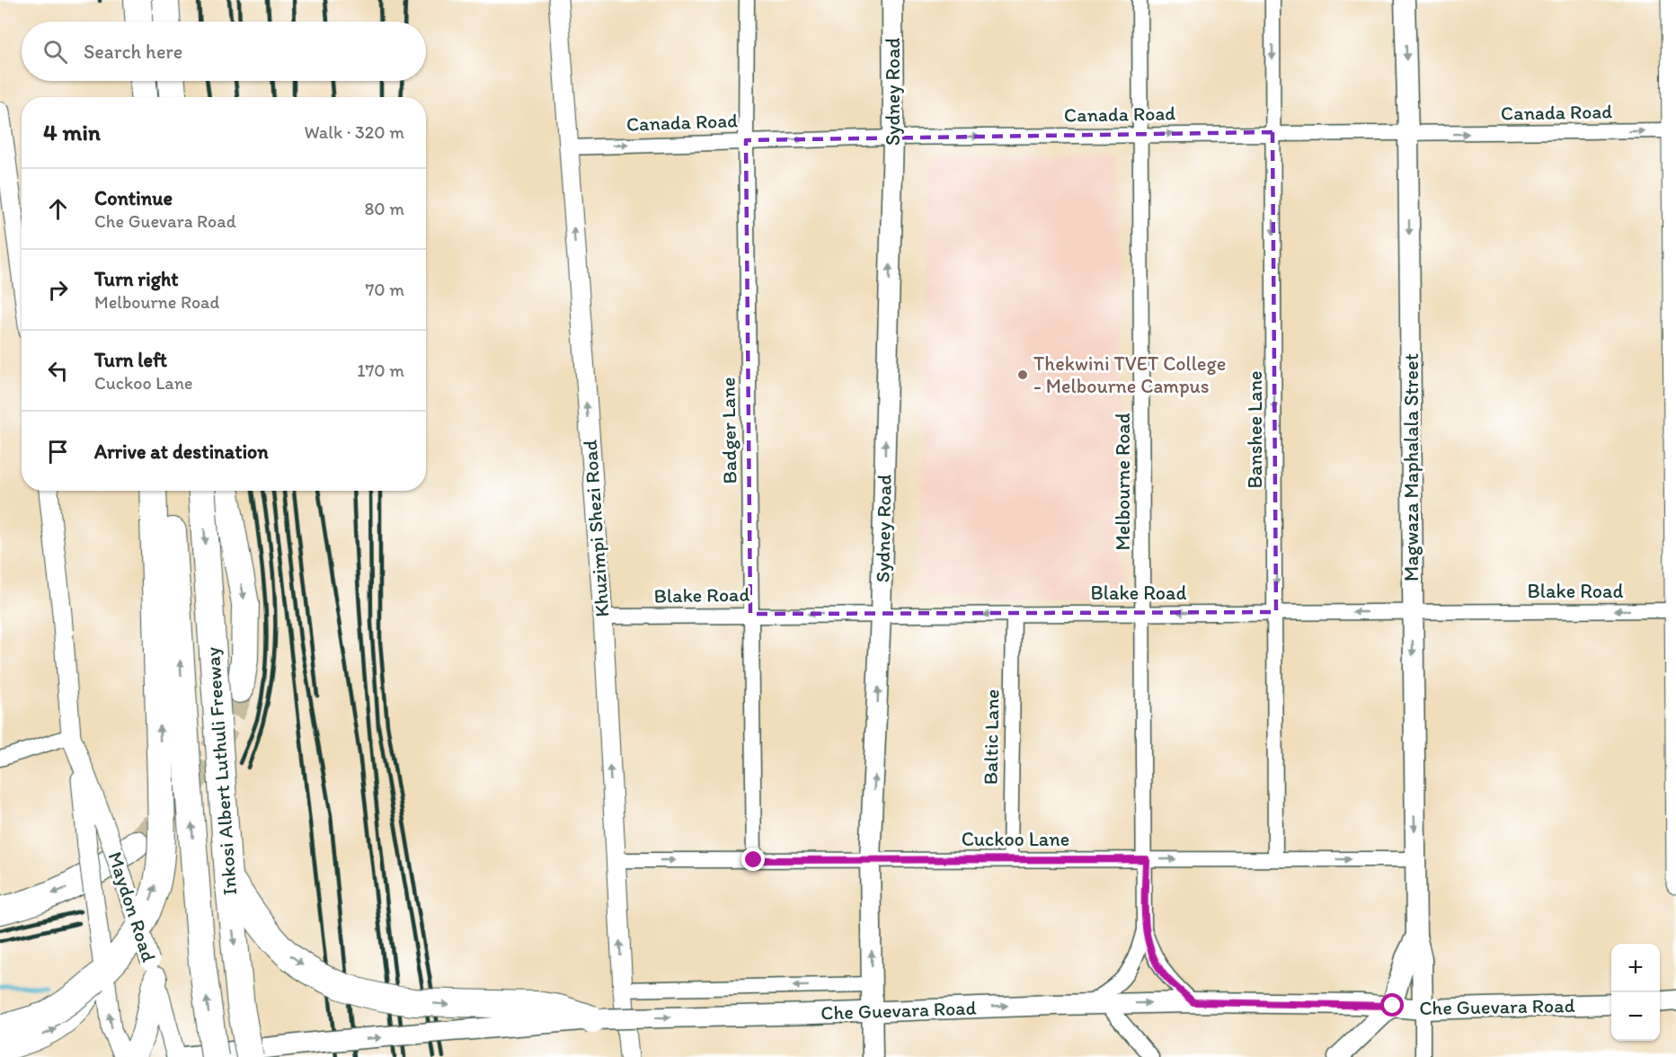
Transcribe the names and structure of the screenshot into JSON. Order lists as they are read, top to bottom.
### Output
{
  "streets": {
    "highway": ["Inkosi Albert Luthuli Freeway"],
    "main road": ["Sydney Road", "Magwaza Maphalala Street", "Che Guevara Road"],
    "street": [
      "Canada Road",
      "Banshee Lane",
      "Badger Lane",
      "Melbourne Road",
      "Khuzimpi Shezi Road",
      "Blake Road",
      "Baltic Lane",
      "Cuckoo Lane",
      "Maydon Road"
    ]
  },
  "crossings": [
    ["Sydney Road", "Canada Road"],
    ["Sydney Road", "Blake Road"],
    ["Sydney Road", "Cuckoo Lane"],
    ["Sydney Road", "Che Guevara Road"],
    ["Canada Road", "Banshee Lane"],
    ["Canada Road", "Badger Lane"],
    ["Canada Road", "Magwaza Maphalala Street"],
    ["Canada Road", "Melbourne Road"],
    ["Canada Road", "Khuzimpi Shezi Road"],
    ["Banshee Lane", "Blake Road"],
    ["Banshee Lane", "Cuckoo Lane"],
    ["Badger Lane", "Blake Road"],
    ["Badger Lane", "Cuckoo Lane"],
    ["Magwaza Maphalala Street", "Blake Road"],
    ["Magwaza Maphalala Street", "Cuckoo Lane"],
    ["Magwaza Maphalala Street", "Che Guevara Road"],
    ["Melbourne Road", "Blake Road"],
    ["Melbourne Road", "Cuckoo Lane"],
    ["Melbourne Road", "Che Guevara Road"],
    ["Khuzimpi Shezi Road", "Blake Road"],
    ["Khuzimpi Shezi Road", "Cuckoo Lane"],
    ["Khuzimpi Shezi Road", "Che Guevara Road"],
    ["Blake Road", "Baltic Lane"],
    ["Baltic Lane", "Cuckoo Lane"]
  ],
  "one_way": [
    "Sydney Road",
    "Canada Road",
    "Banshee Lane",
    "Magwaza Maphalala Street",
    "Khuzimpi Shezi Road",
    "Blake Road",
    "Cuckoo Lane"
  ],
  "places": ["Thekwini TVET College - Melbourne Campus"],
  "page": {
    "search": "Search here",
    "heading": ["4 min", "Walk · 320 m"],
    "list": [
      ["Continue", "Che Guevara Road", "80 m"],
      ["Turn right", "Melbourne Road", "70 m"],
      ["Turn left", "Cuckoo Lane", "170 m"],
      "Arrive at destination"
    ],
    "map_buttons": ["+", "−"]
  }
}
